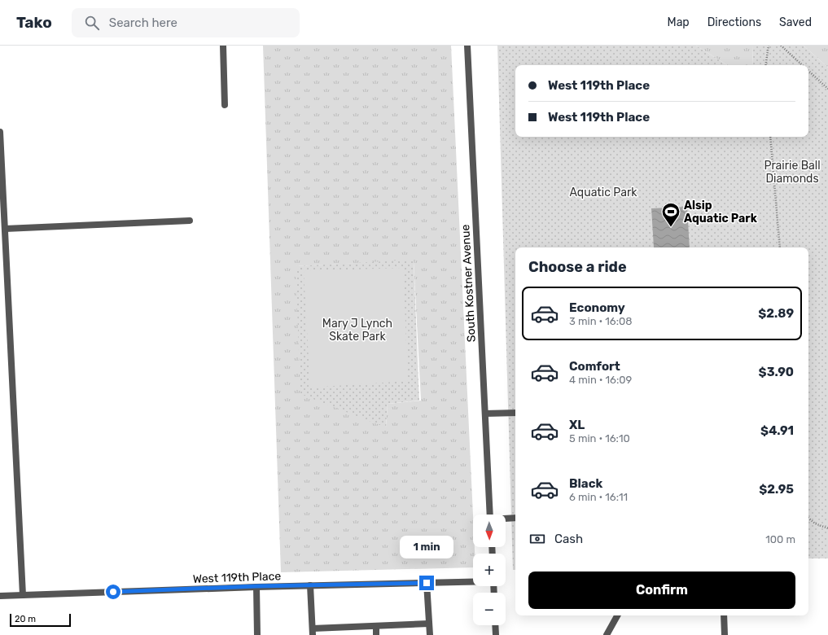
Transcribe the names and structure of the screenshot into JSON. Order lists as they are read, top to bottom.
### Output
{
  "streets": {
    "street": ["South Kostner Avenue", "West 119th Place"]
  },
  "parks": ["Prairie Ball Diamonds", "Aquatic Park", "Mary J Lynch Skate Park"],
  "places": {
    "sports": ["Alsip Aquatic Park"]
  },
  "scale_bar": "20 m",
  "north": "bottom",
  "page": {
    "header": "Tako",
    "search": "Search here",
    "nav": ["Map", "Directions", "Saved"],
    "banner": ["West 119th Place", "West 119th Place"],
    "heading": "Choose a ride",
    "list": [
      {
        "name": "Economy",
        "note": "3 min · 16:08",
        "value": "$2.89"
      },
      {
        "name": "Comfort",
        "note": "4 min · 16:09",
        "value": "$3.90"
      },
      {
        "name": "XL",
        "note": "5 min · 16:10",
        "value": "$4.91"
      },
      {
        "name": "Black",
        "note": "6 min · 16:11",
        "value": "$2.95"
      }
    ],
    "map_buttons": ["+", "−"],
    "pay": ["Cash", "100 m"],
    "bubble": "1 min",
    "buttons": "Confirm",
    "scale": "20 m"
  }
}
